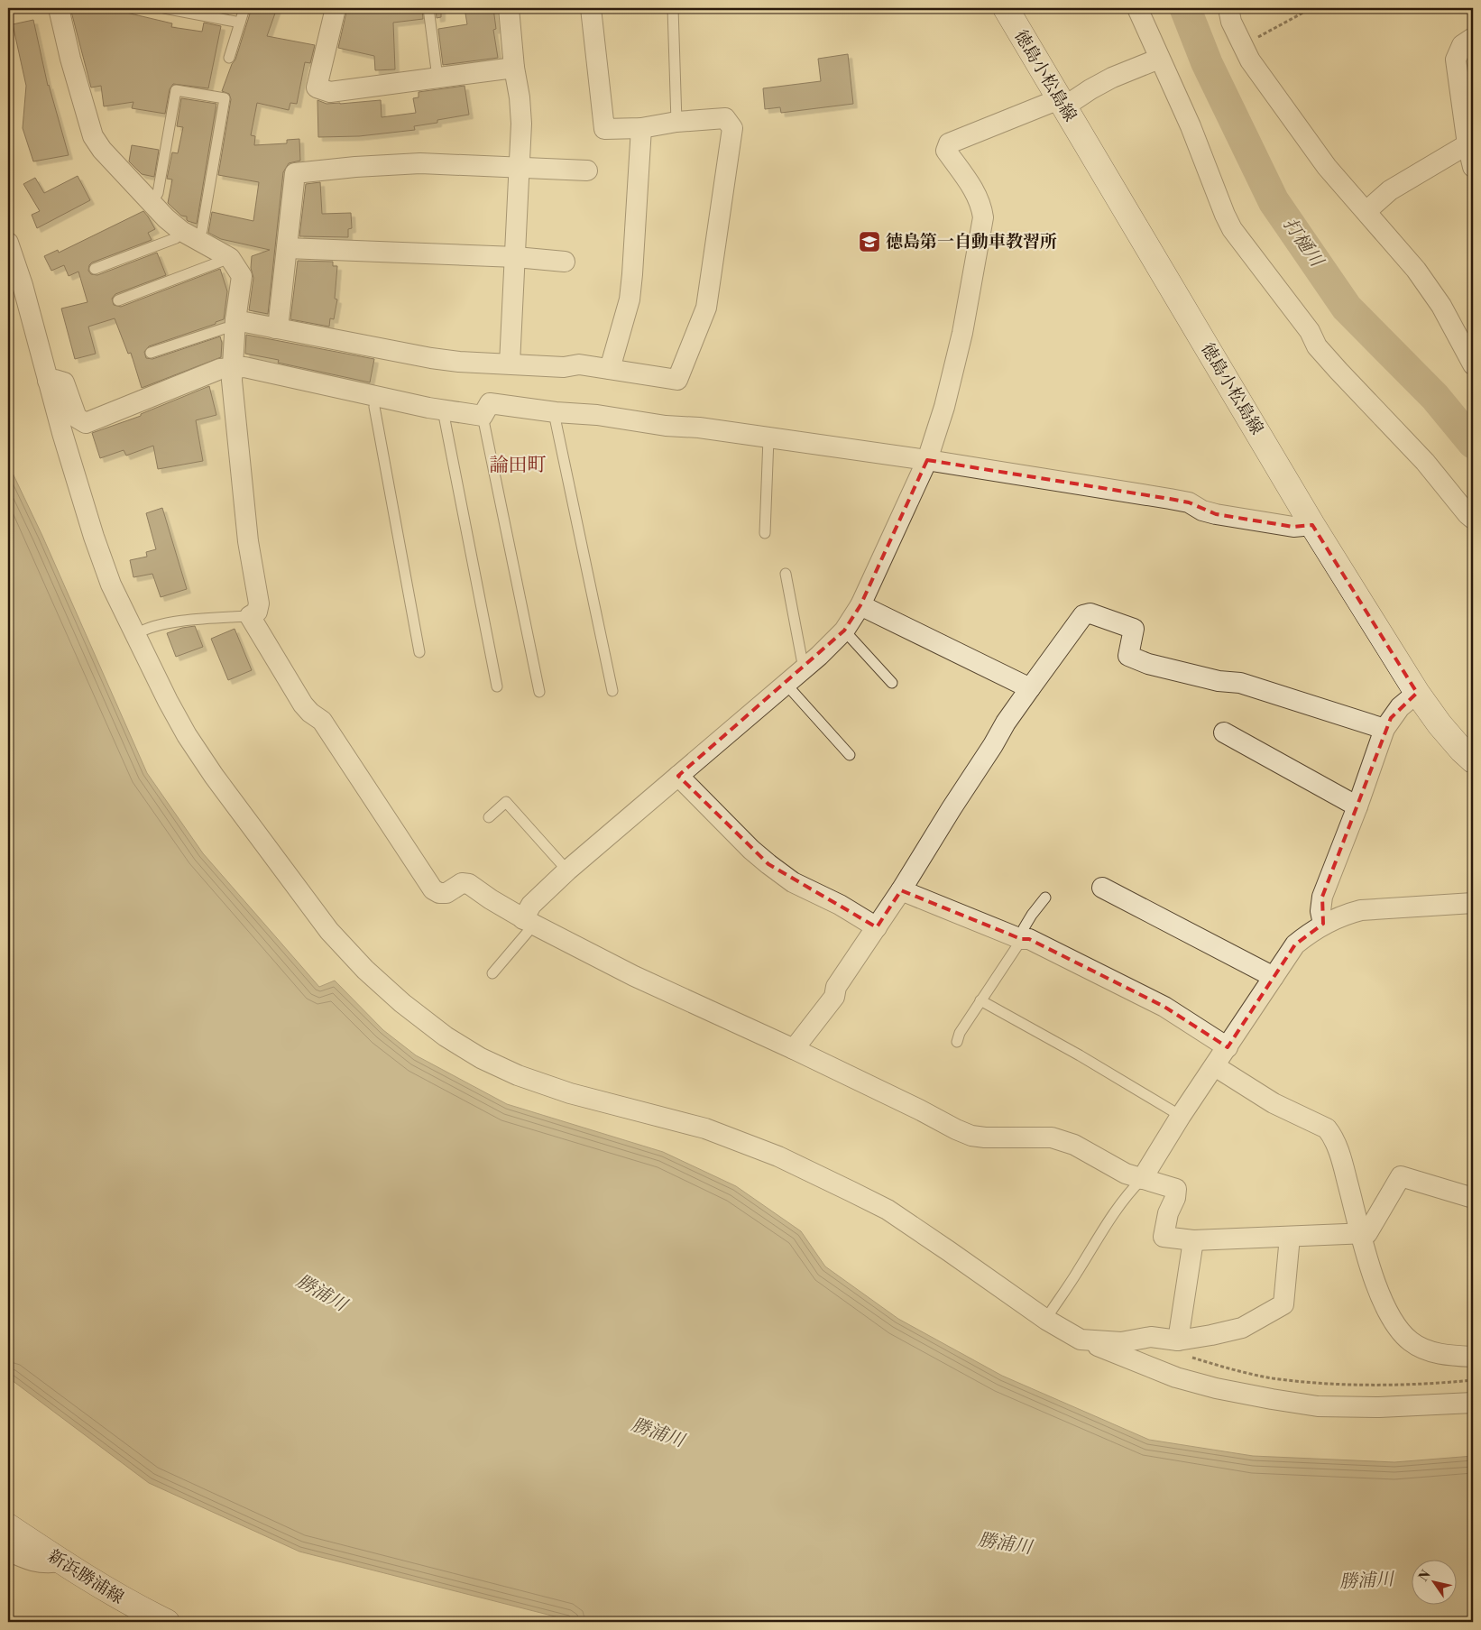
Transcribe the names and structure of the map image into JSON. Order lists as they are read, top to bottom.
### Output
{
  "streets": {
    "main road": ["徳島小松島線", "新浜勝浦線"]
  },
  "districts": ["論田町"],
  "water": ["打樋川", "勝浦川"],
  "places": {
    "school or university": ["徳島第一自動車教習所"]
  },
  "north": "top left"
}
